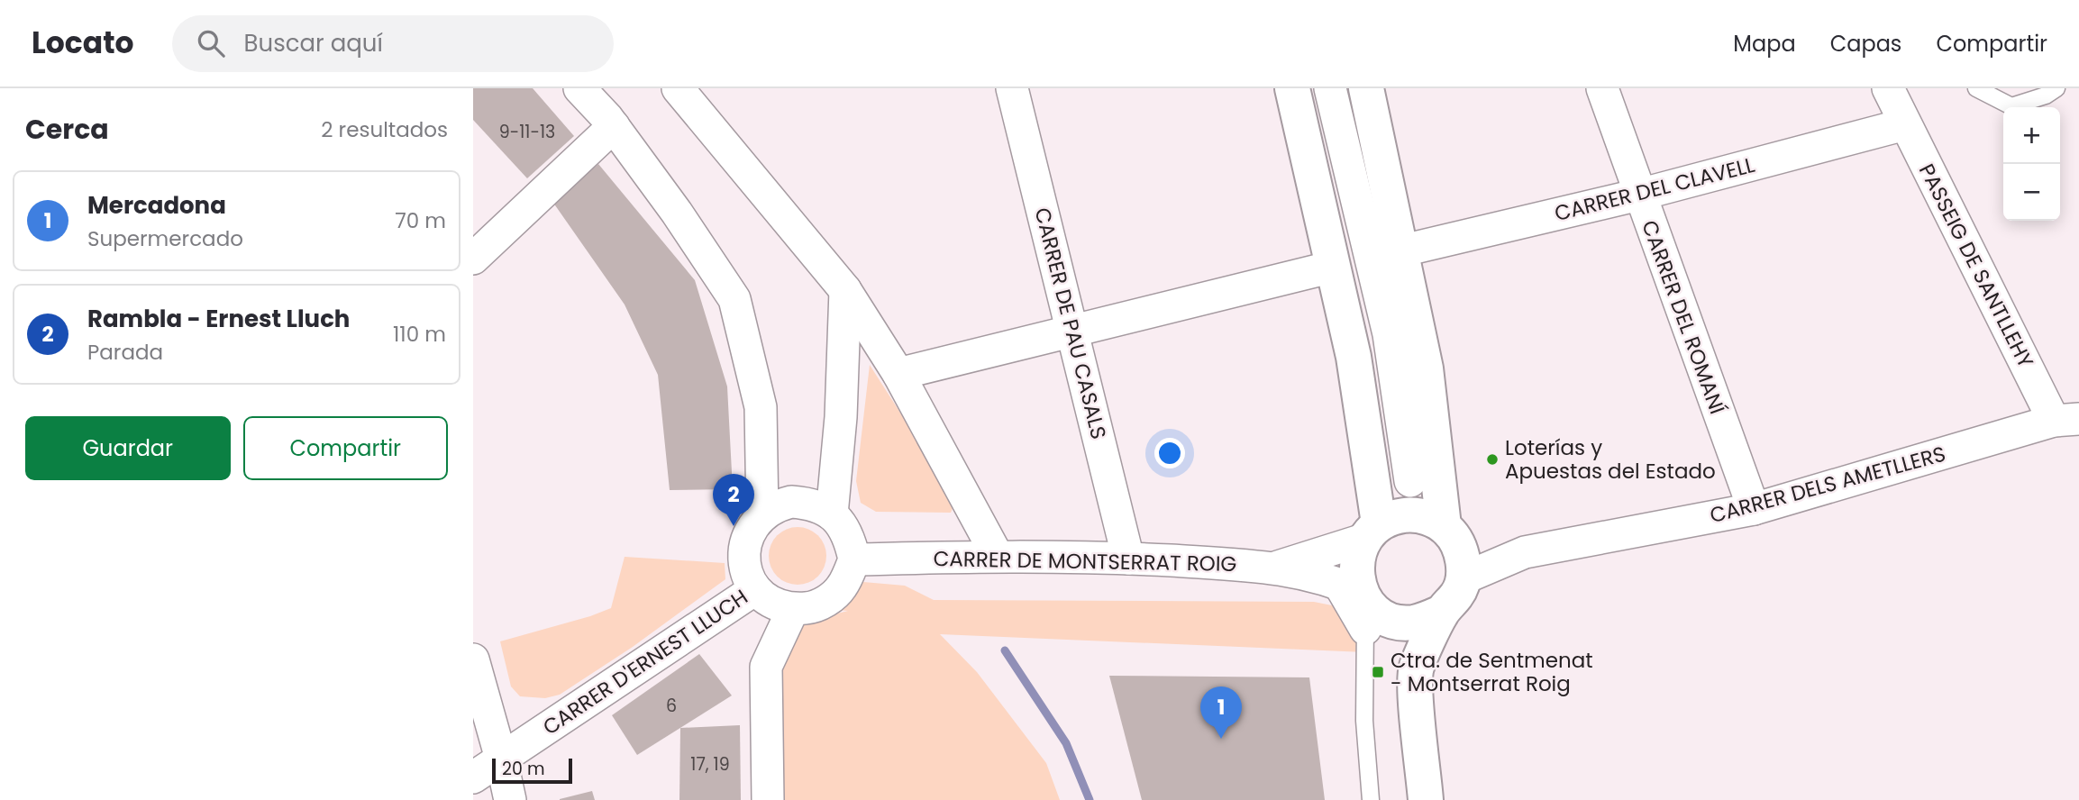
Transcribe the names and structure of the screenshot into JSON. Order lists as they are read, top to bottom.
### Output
{
  "streets": {
    "street": [
      "CARRER DEL CLAVELL",
      "PASSEIG DE SANTLLEHY",
      "CARRER DEL ROMANÍ",
      "CARRER DE PAU CASALS",
      "CARRER DELS AMETLLERS",
      "CARRER DE MONTSERRAT ROIG",
      "CARRER D'ERNEST LLUCH"
    ]
  },
  "crossings": [
    ["CARRER DEL CLAVELL", "PASSEIG DE SANTLLEHY"],
    ["CARRER DEL CLAVELL", "CARRER DEL ROMANÍ"],
    ["PASSEIG DE SANTLLEHY", "CARRER DELS AMETLLERS"],
    ["CARRER DEL ROMANÍ", "CARRER DELS AMETLLERS"],
    ["CARRER DE PAU CASALS", "CARRER DE MONTSERRAT ROIG"],
    ["CARRER DELS AMETLLERS", "CARRER DE MONTSERRAT ROIG"],
    ["CARRER DE MONTSERRAT ROIG", "CARRER D'ERNEST LLUCH"]
  ],
  "places": {
    "other": ["Loterías y Apuestas del Estado"],
    "transit": ["Ctra. de Sentmenat - Montserrat Roig"]
  },
  "house_numbers": ["9-11-13", "6", "17, 19"],
  "scale_bar": "20 m",
  "page": {
    "header": "Locato",
    "search": "Buscar aquí",
    "nav": ["Mapa", "Capas", "Compartir"],
    "heading": ["Cerca", "2 resultados"],
    "map_buttons": ["+", "−"],
    "list": [
      {
        "mark": "1",
        "name": "Mercadona",
        "note": "Supermercado",
        "value": "70 m"
      },
      {
        "mark": "2",
        "name": "Rambla - Ernest Lluch",
        "note": "Parada",
        "value": "110 m"
      }
    ],
    "buttons": ["Guardar", "Compartir"],
    "pins": ["2", "1"],
    "scale": "20 m"
  }
}
